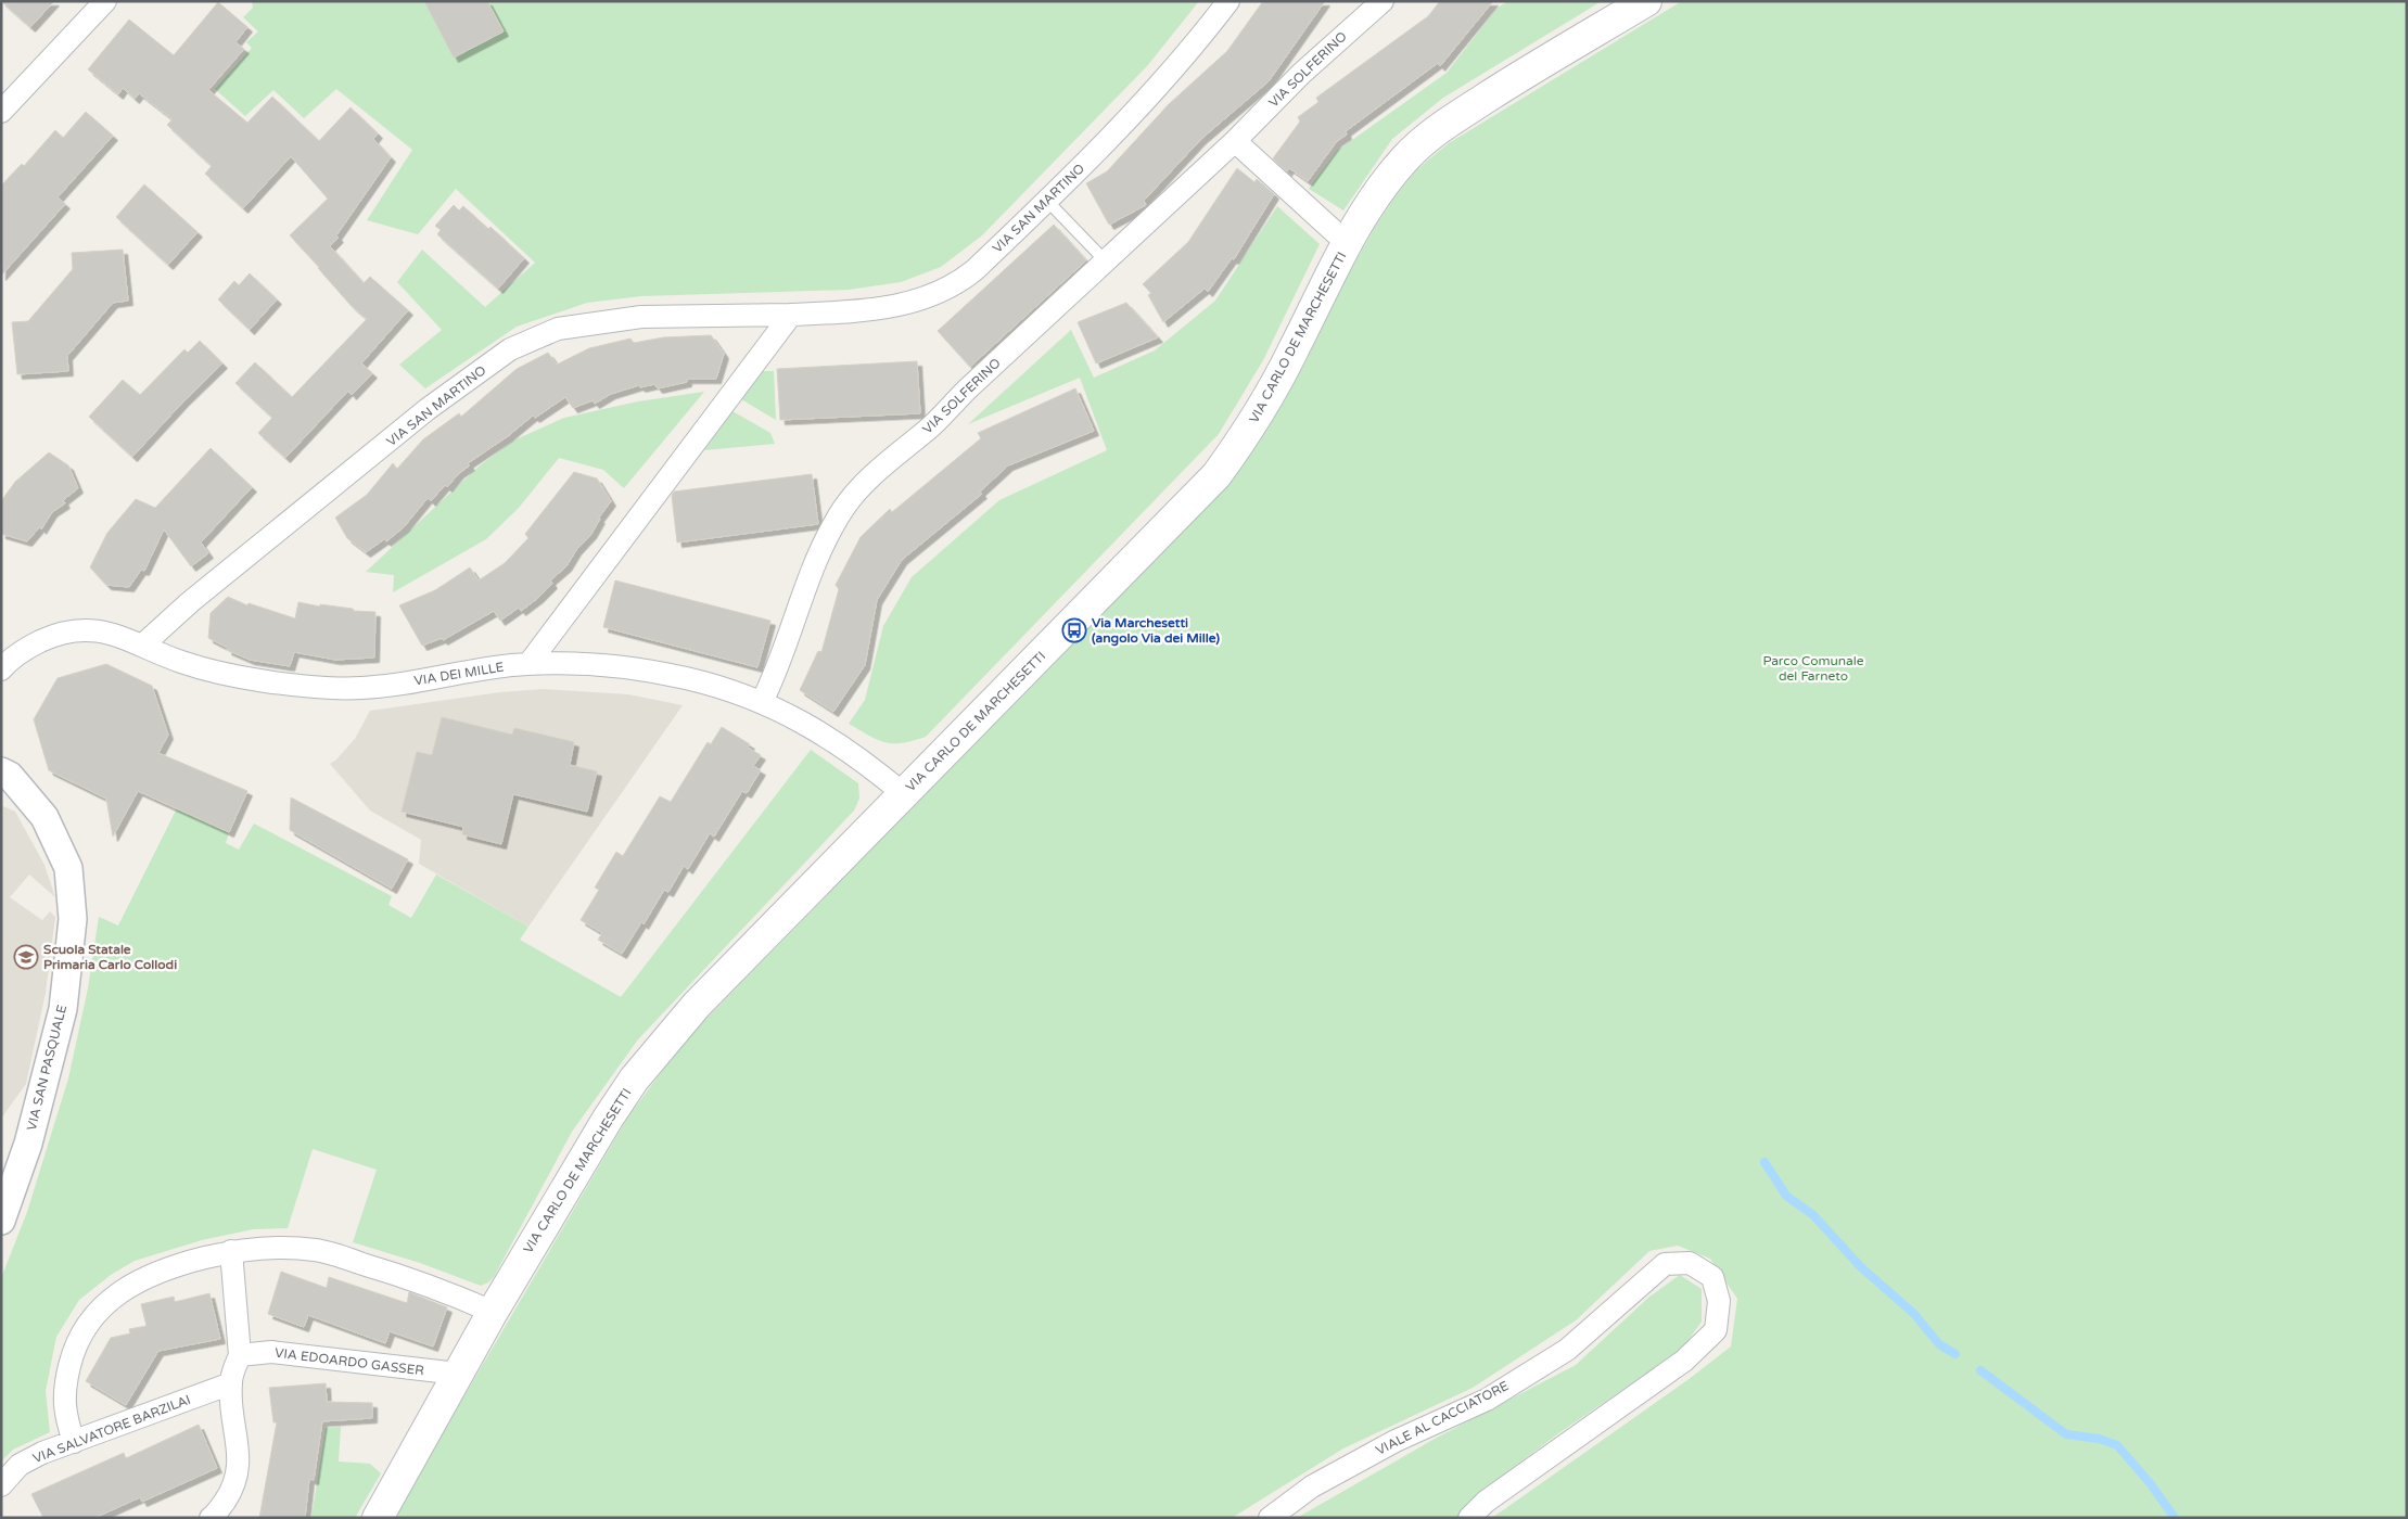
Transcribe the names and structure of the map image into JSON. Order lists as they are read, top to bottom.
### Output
{
  "streets": {
    "main road": ["VIA CARLO DE MARCHESETTI"],
    "street": [
      "VIA SOLFERINO",
      "VIA SAN MARTINO",
      "VIA DEI MILLE",
      "VIA SAN PASQUALE",
      "VIA EDOARDO GASSER",
      "VIALE AL CACCIATORE",
      "VIA SALVATORE BARZILAI"
    ]
  },
  "crossings": [
    ["VIA SOLFERINO", "VIA DEI MILLE"],
    ["VIA SAN MARTINO", "VIA DEI MILLE"],
    ["VIA CARLO DE MARCHESETTI", "VIA DEI MILLE"],
    ["VIA CARLO DE MARCHESETTI", "VIA EDOARDO GASSER"]
  ],
  "parks": ["Parco Comunale del Farneto"],
  "places": {
    "bus stop": ["Via Marchesetti (angolo Via dei Mille)"],
    "school or university": ["Scuola Statale Primaria Carlo Collodi"]
  }
}
